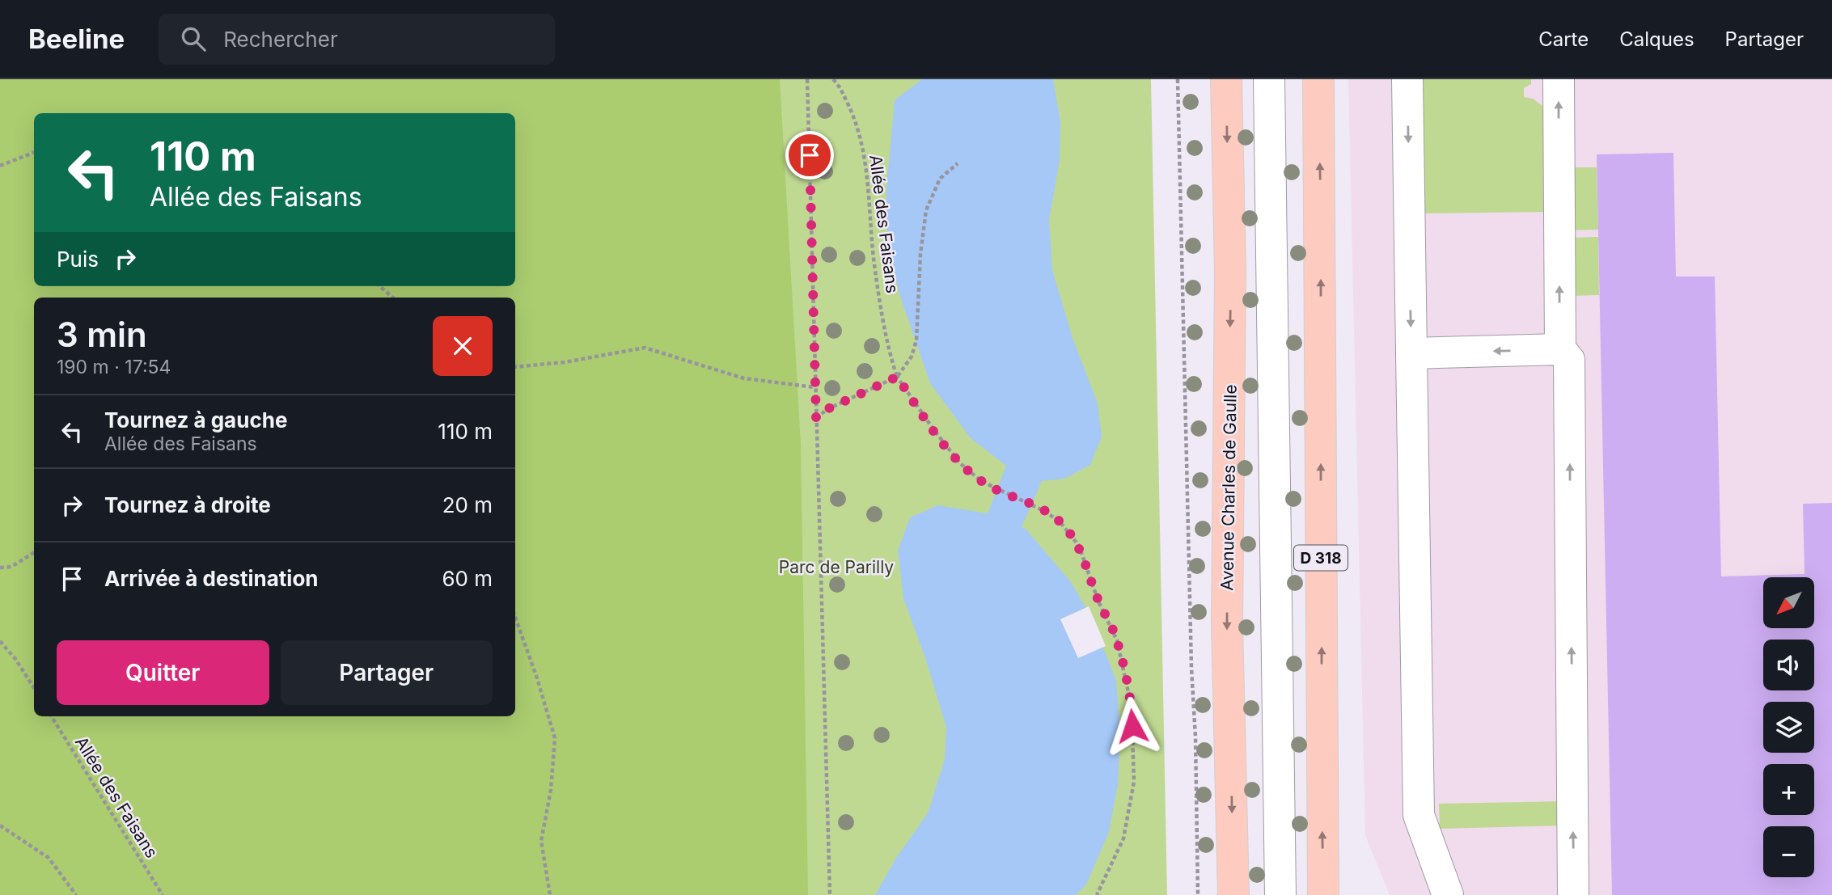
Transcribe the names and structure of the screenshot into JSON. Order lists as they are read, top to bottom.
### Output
{
  "streets": {
    "main road": ["Avenue Charles de Gaulle", "D 318"],
    "path": ["Allée des Faisans"]
  },
  "parks": ["Parc de Parilly"],
  "north": "bottom left",
  "page": {
    "header": "Beeline",
    "search": "Rechercher",
    "nav": ["Carte", "Calques", "Partager"],
    "turn": ["110 m", "Allée des Faisans"],
    "then": "Puis",
    "heading": ["3 min", "190 m · 17:54"],
    "list": [
      {
        "name": "Tournez à gauche",
        "note": "Allée des Faisans",
        "value": "110 m"
      },
      {
        "name": "Tournez à droite",
        "value": "20 m"
      },
      {
        "name": "Arrivée à destination",
        "value": "60 m"
      }
    ],
    "map_buttons": ["+", "−"],
    "buttons": ["Quitter", "Partager"]
  }
}
